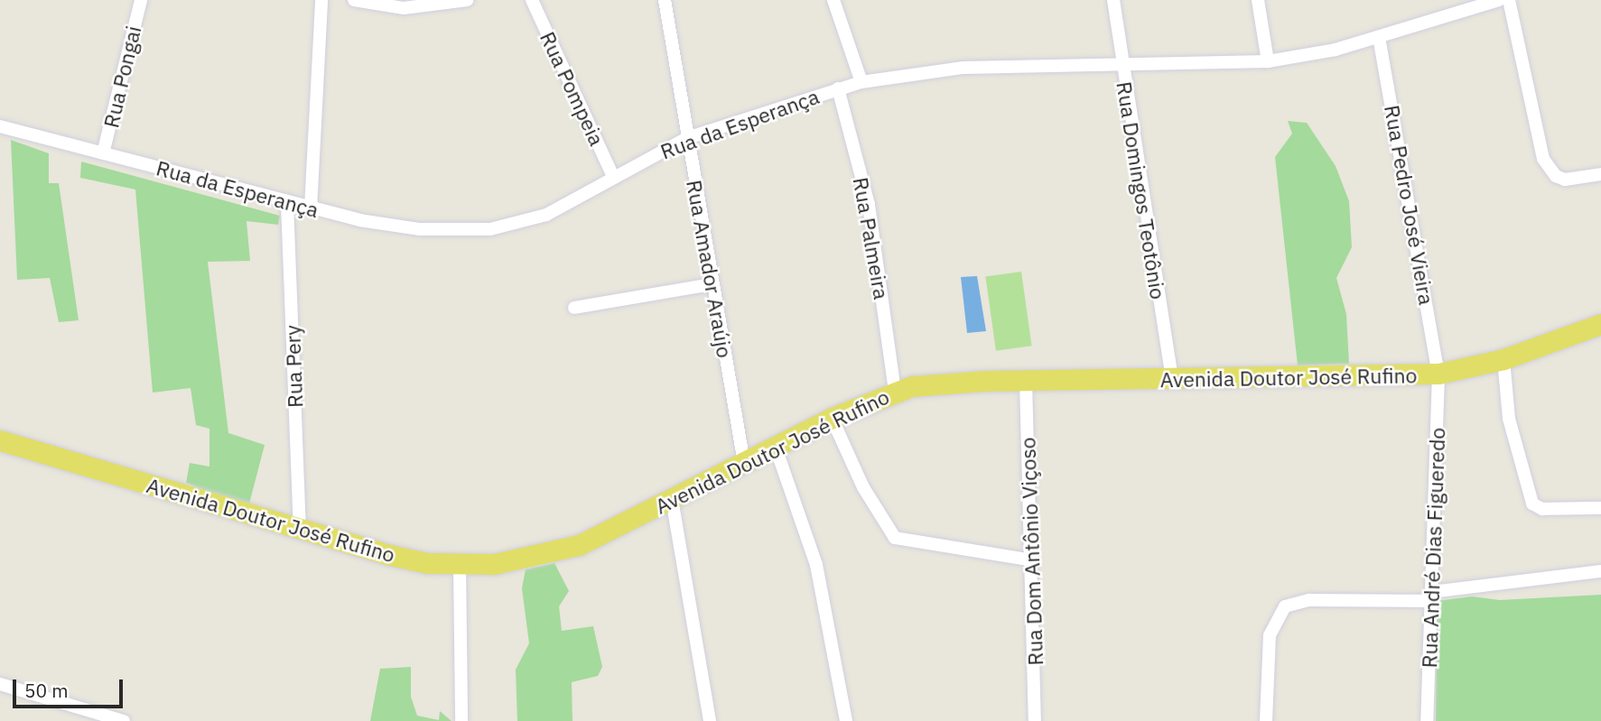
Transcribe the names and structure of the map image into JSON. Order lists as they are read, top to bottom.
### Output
{
  "streets": {
    "main road": ["Avenida Doutor José Rufino"],
    "street": [
      "Rua Pongai",
      "Rua Pompeia",
      "Rua da Esperança",
      "Rua Domingos Teotônio",
      "Rua Pedro José Vieira",
      "Rua Palmeira",
      "Rua Amador Araújo",
      "Rua Pery",
      "Rua André Dias Figueredo",
      "Rua Dom Antônio Viçoso"
    ]
  },
  "crossings": [
    ["Rua Pongai", "Rua da Esperança"],
    ["Rua Pompeia", "Rua da Esperança"],
    ["Rua da Esperança", "Rua Domingos Teotônio"],
    ["Rua da Esperança", "Rua Pedro José Vieira"],
    ["Rua da Esperança", "Rua Palmeira"],
    ["Rua da Esperança", "Rua Amador Araújo"],
    ["Rua da Esperança", "Rua Pery"],
    ["Rua Domingos Teotônio", "Avenida Doutor José Rufino"],
    ["Rua Pedro José Vieira", "Avenida Doutor José Rufino"],
    ["Rua Pedro José Vieira", "Rua André Dias Figueredo"],
    ["Rua Palmeira", "Avenida Doutor José Rufino"],
    ["Rua Amador Araújo", "Avenida Doutor José Rufino"],
    ["Rua Pery", "Avenida Doutor José Rufino"],
    ["Avenida Doutor José Rufino", "Rua André Dias Figueredo"],
    ["Avenida Doutor José Rufino", "Rua Dom Antônio Viçoso"]
  ],
  "scale_bar": "50 m"
}
